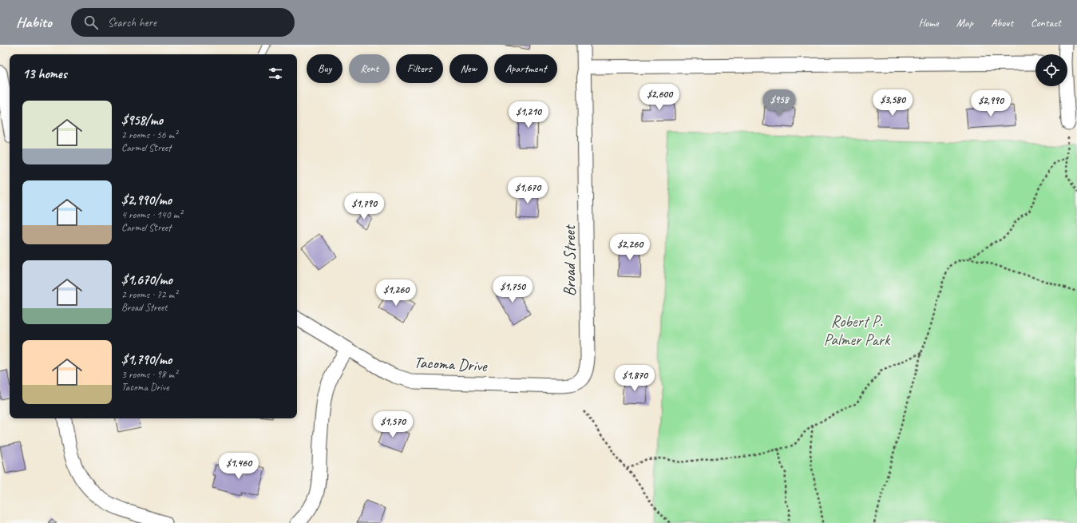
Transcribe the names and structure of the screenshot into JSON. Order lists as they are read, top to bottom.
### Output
{
  "streets": {
    "street": ["Broad Street", "Tacoma Drive"]
  },
  "crossings": [
    ["Broad Street", "Tacoma Drive"]
  ],
  "parks": ["Robert P. Palmer Park"],
  "page": {
    "header": "Habito",
    "search": "Search here",
    "nav": [
      "Home",
      "Map",
      "About",
      "Contact"
    ],
    "chip": [
      "Buy",
      "Rent",
      "Filters",
      "New",
      "Apartment"
    ],
    "heading": "13 homes",
    "price": [
      "$2,600",
      "$958",
      "$3,580",
      "$2,990",
      "$1,210",
      "$1,670",
      "$1,790",
      "$2,260",
      "$1,750",
      "$1,260",
      "$1,870",
      "$1,570",
      "$1,460"
    ],
    "list": [
      {
        "name": "$958/mo",
        "note": "2 rooms · 56 m² · Carmel Street"
      },
      {
        "name": "$2,990/mo",
        "note": "4 rooms · 140 m² · Carmel Street"
      },
      {
        "name": "$1,670/mo",
        "note": "2 rooms · 72 m² · Broad Street"
      },
      {
        "name": "$1,790/mo",
        "note": "3 rooms · 98 m² · Tacoma Drive"
      }
    ]
  }
}
